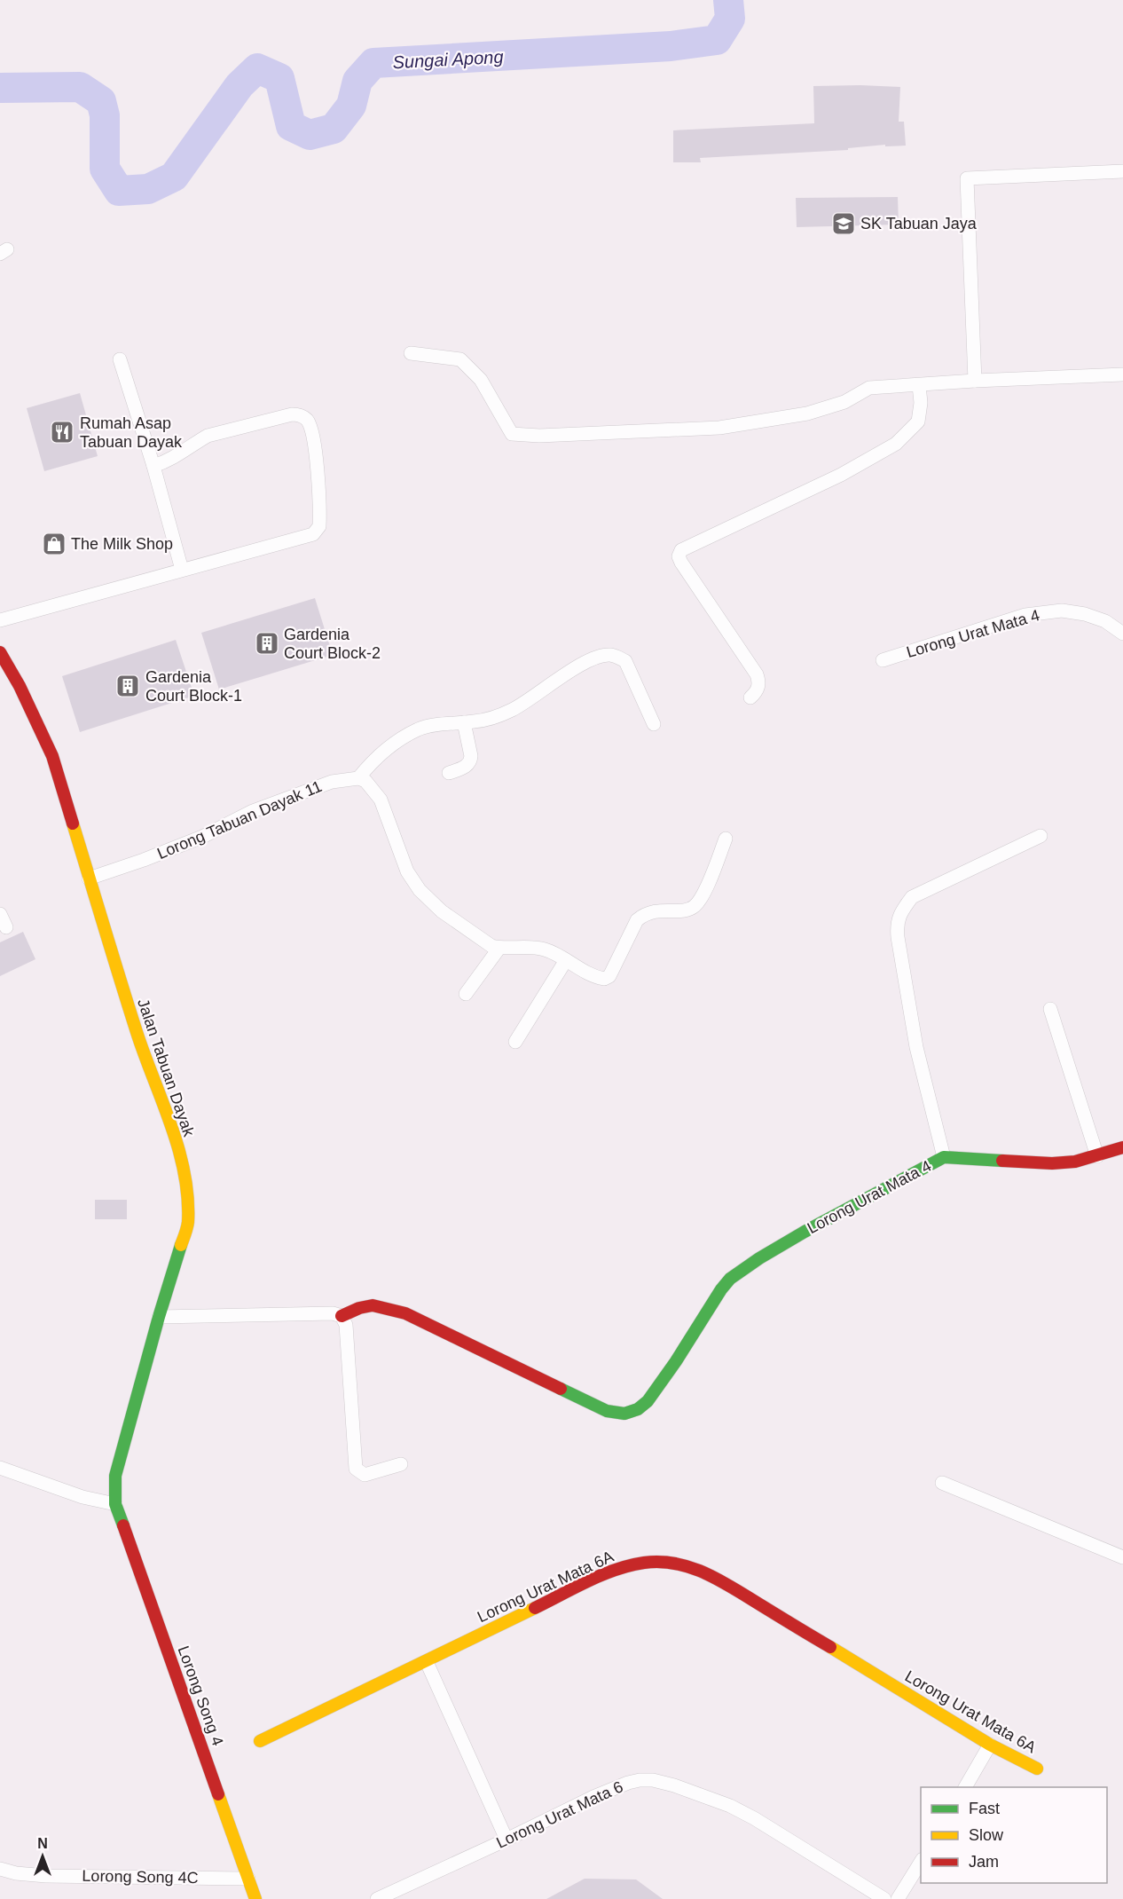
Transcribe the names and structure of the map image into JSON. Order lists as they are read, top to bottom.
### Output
{
  "streets": {
    "street": [
      "Lorong Urat Mata 4",
      "Lorong Tabuan Dayak 11",
      "Jalan Tabuan Dayak",
      "Lorong Urat Mata 6A",
      "Lorong Song 4",
      "Lorong Urat Mata 6",
      "Lorong Song 4C"
    ]
  },
  "crossings": [
    ["Lorong Tabuan Dayak 11", "Jalan Tabuan Dayak"],
    ["Jalan Tabuan Dayak", "Lorong Song 4"],
    ["Lorong Song 4", "Lorong Song 4C"]
  ],
  "water": ["Sungai Apong"],
  "places": {
    "school or university": ["SK Tabuan Jaya"],
    "restaurant": ["Rumah Asap Tabuan Dayak"],
    "shop": ["The Milk Shop"],
    "building": ["Gardenia Court Block-2", "Gardenia Court Block-1"]
  },
  "legend": ["Fast", "Slow", "Jam"],
  "north": "top"
}
